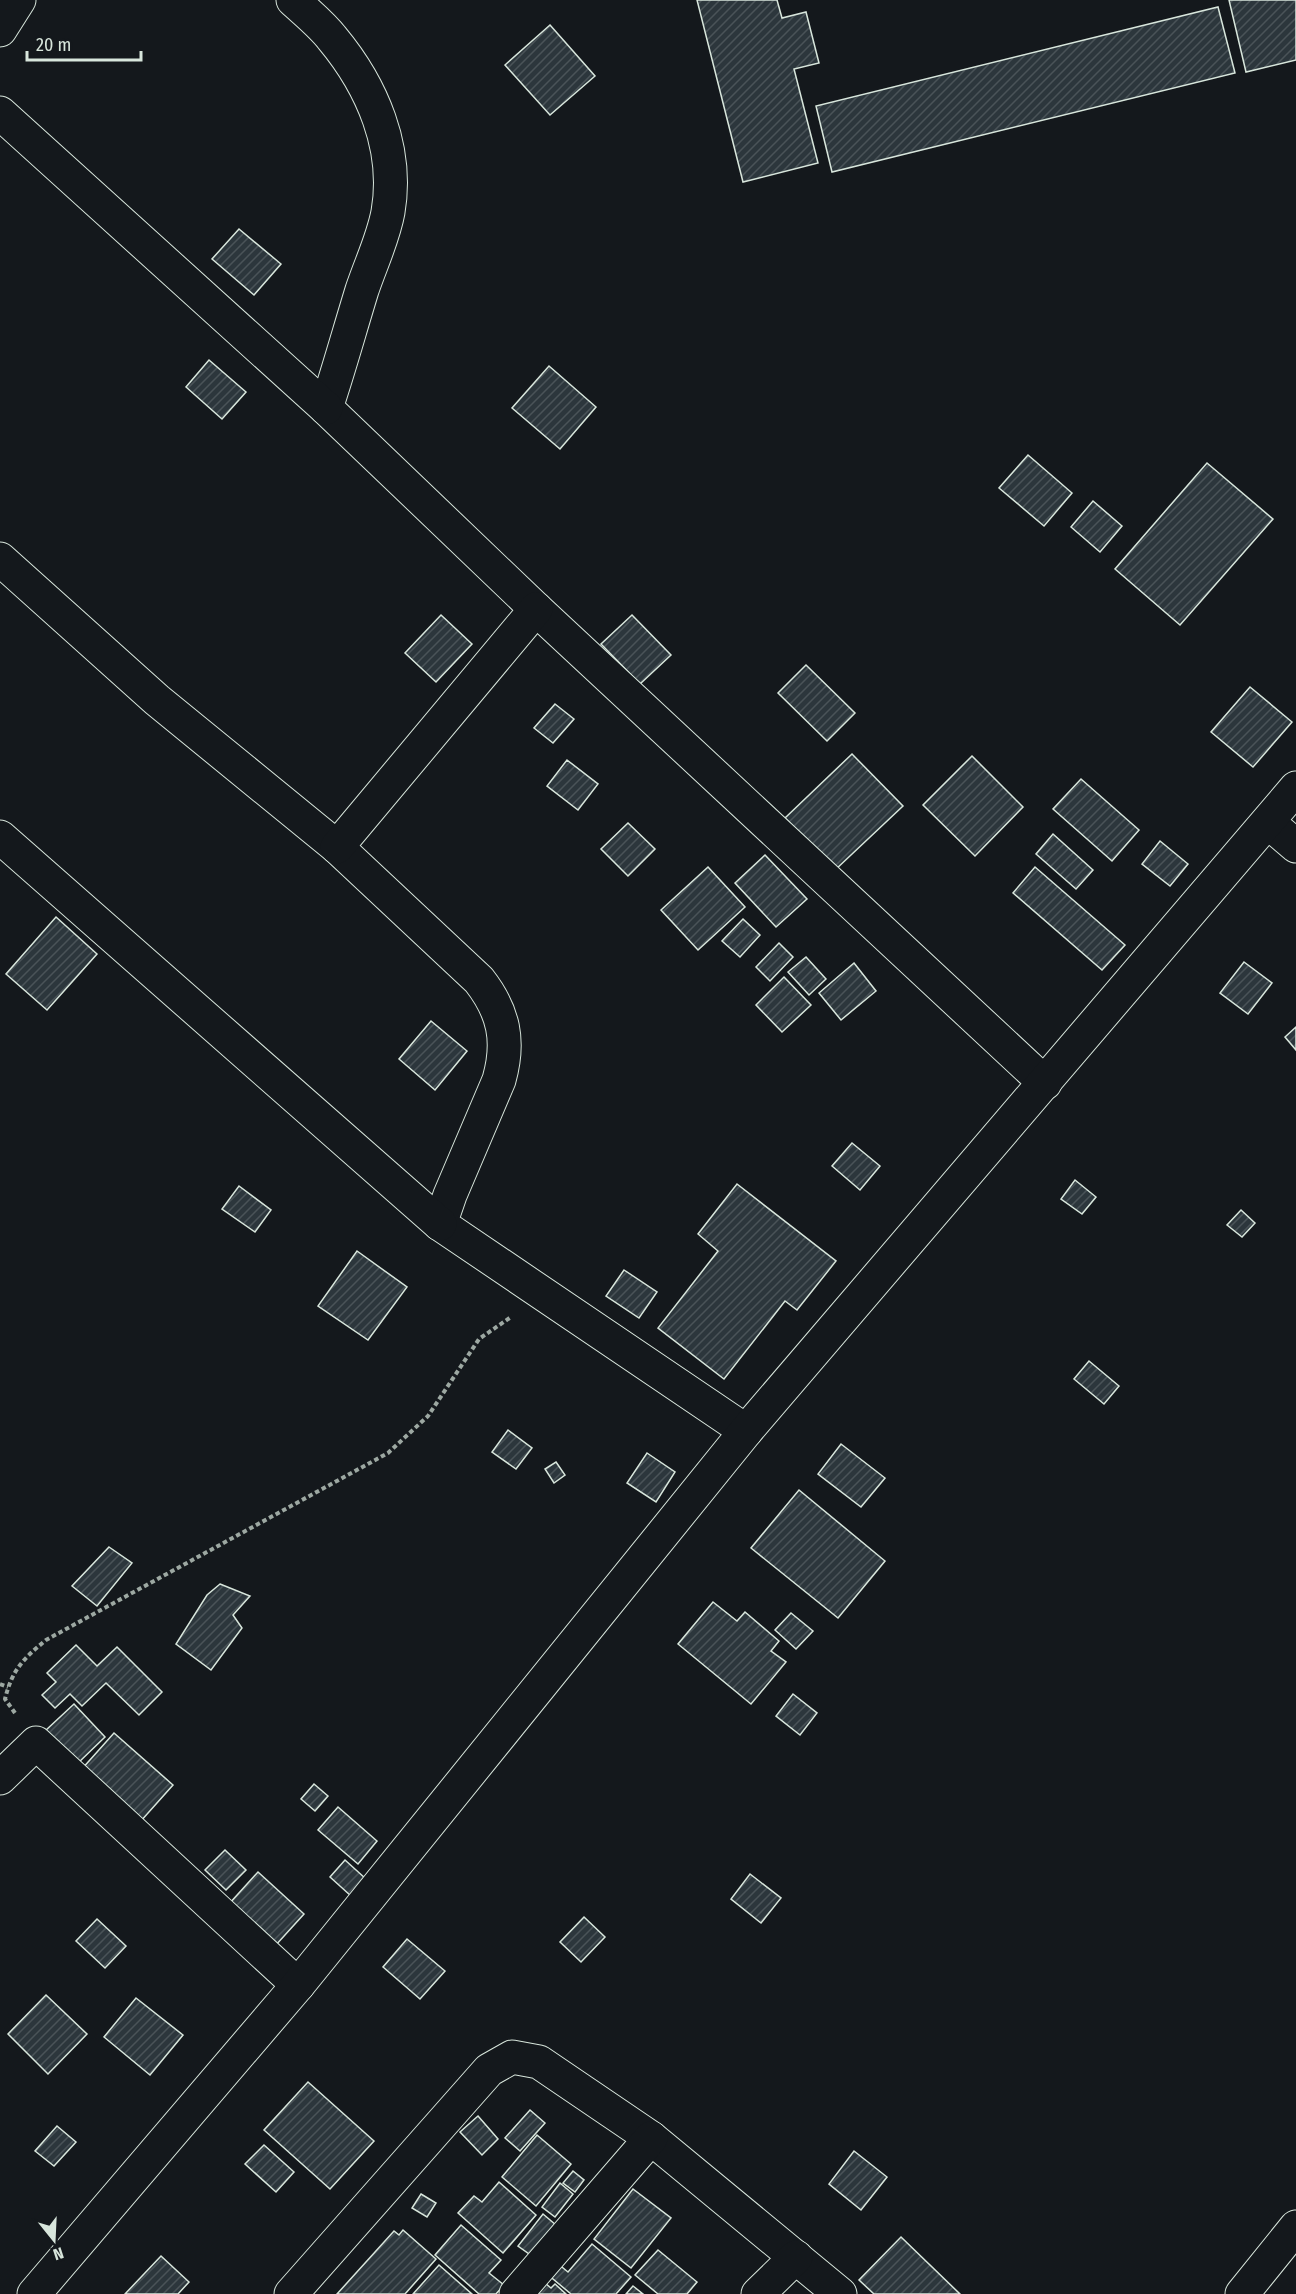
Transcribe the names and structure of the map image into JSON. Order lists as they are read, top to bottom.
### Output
{
  "scale_bar": "20 m",
  "north": "bottom"
}
